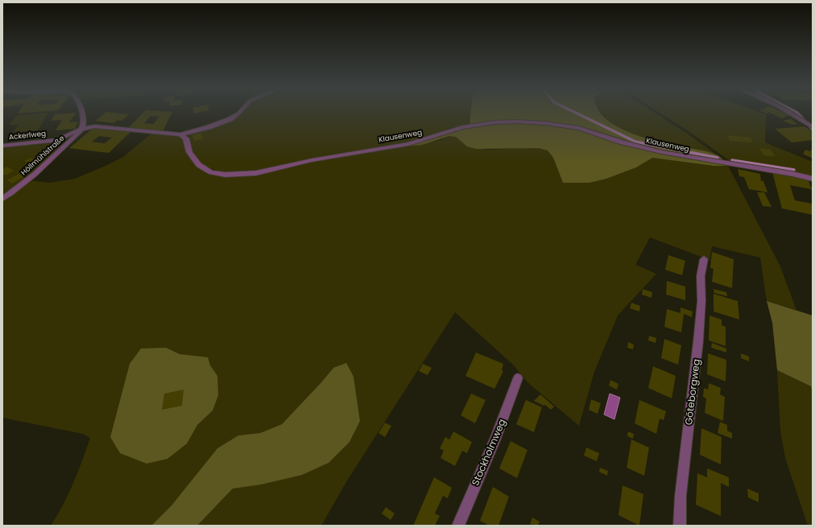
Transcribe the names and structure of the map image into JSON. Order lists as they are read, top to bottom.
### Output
{
  "streets": {
    "street": [
      "Ackerlweg",
      "Klausenweg",
      "Höllmühlstraße",
      "Göteborgweg",
      "Stockholmweg"
    ]
  },
  "crossings": [
    ["Ackerlweg", "Höllmühlstraße"]
  ]
}
